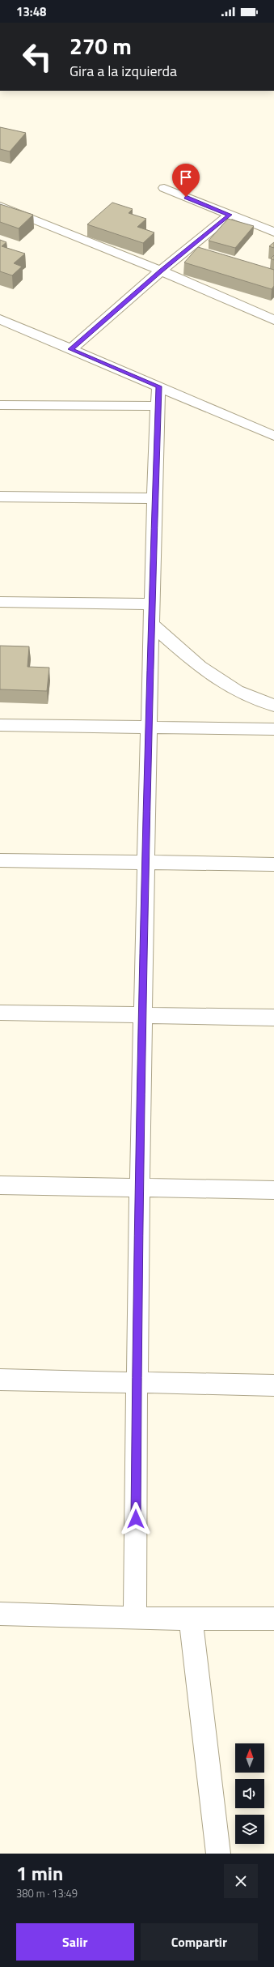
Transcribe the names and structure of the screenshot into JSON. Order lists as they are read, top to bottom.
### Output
{
  "north": "top",
  "page": {
    "status": "13:48",
    "turn": ["270 m", "Gira a la izquierda"],
    "heading": ["1 min", "380 m · 13:49"],
    "buttons": ["Salir", "Compartir"]
  }
}
